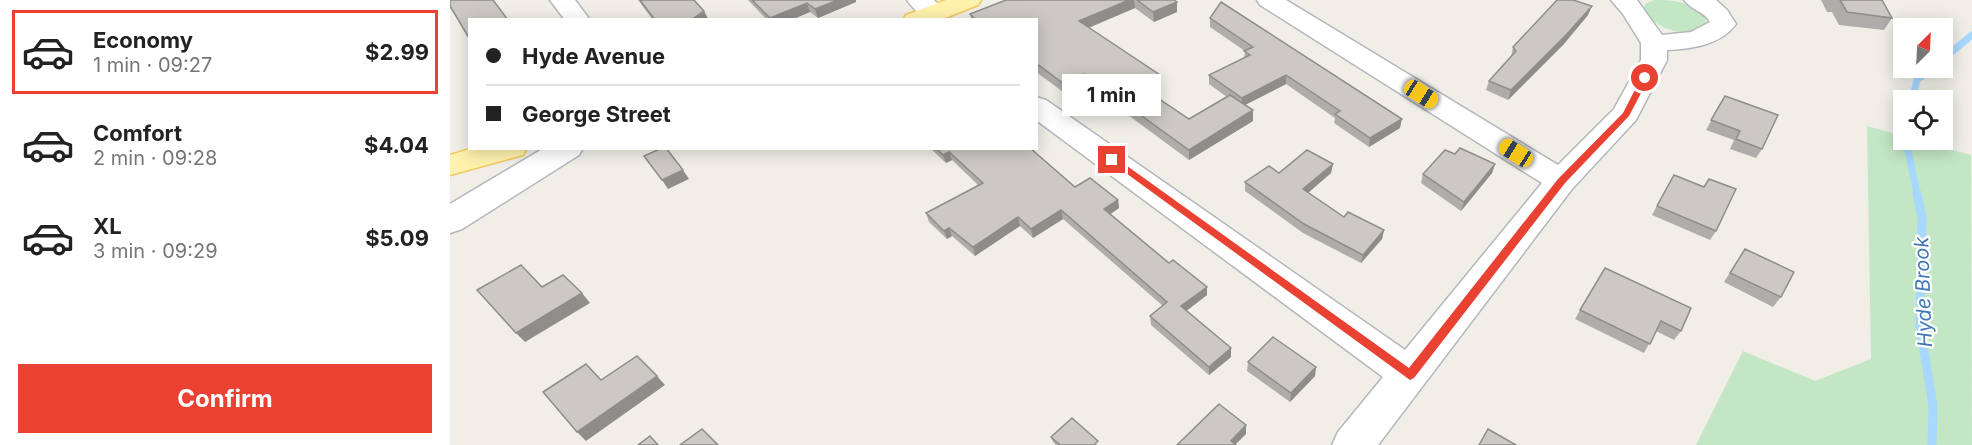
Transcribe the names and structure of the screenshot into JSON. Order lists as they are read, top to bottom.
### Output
{
  "water": ["Hyde Brook"],
  "north": "top right",
  "page": {
    "list": [
      {
        "name": "Economy",
        "note": "1 min · 09:27",
        "value": "$2.99"
      },
      {
        "name": "Comfort",
        "note": "2 min · 09:28",
        "value": "$4.04"
      },
      {
        "name": "XL",
        "note": "3 min · 09:29",
        "value": "$5.09"
      }
    ],
    "banner": ["Hyde Avenue", "George Street"],
    "bubble": "1 min",
    "buttons": "Confirm"
  }
}
